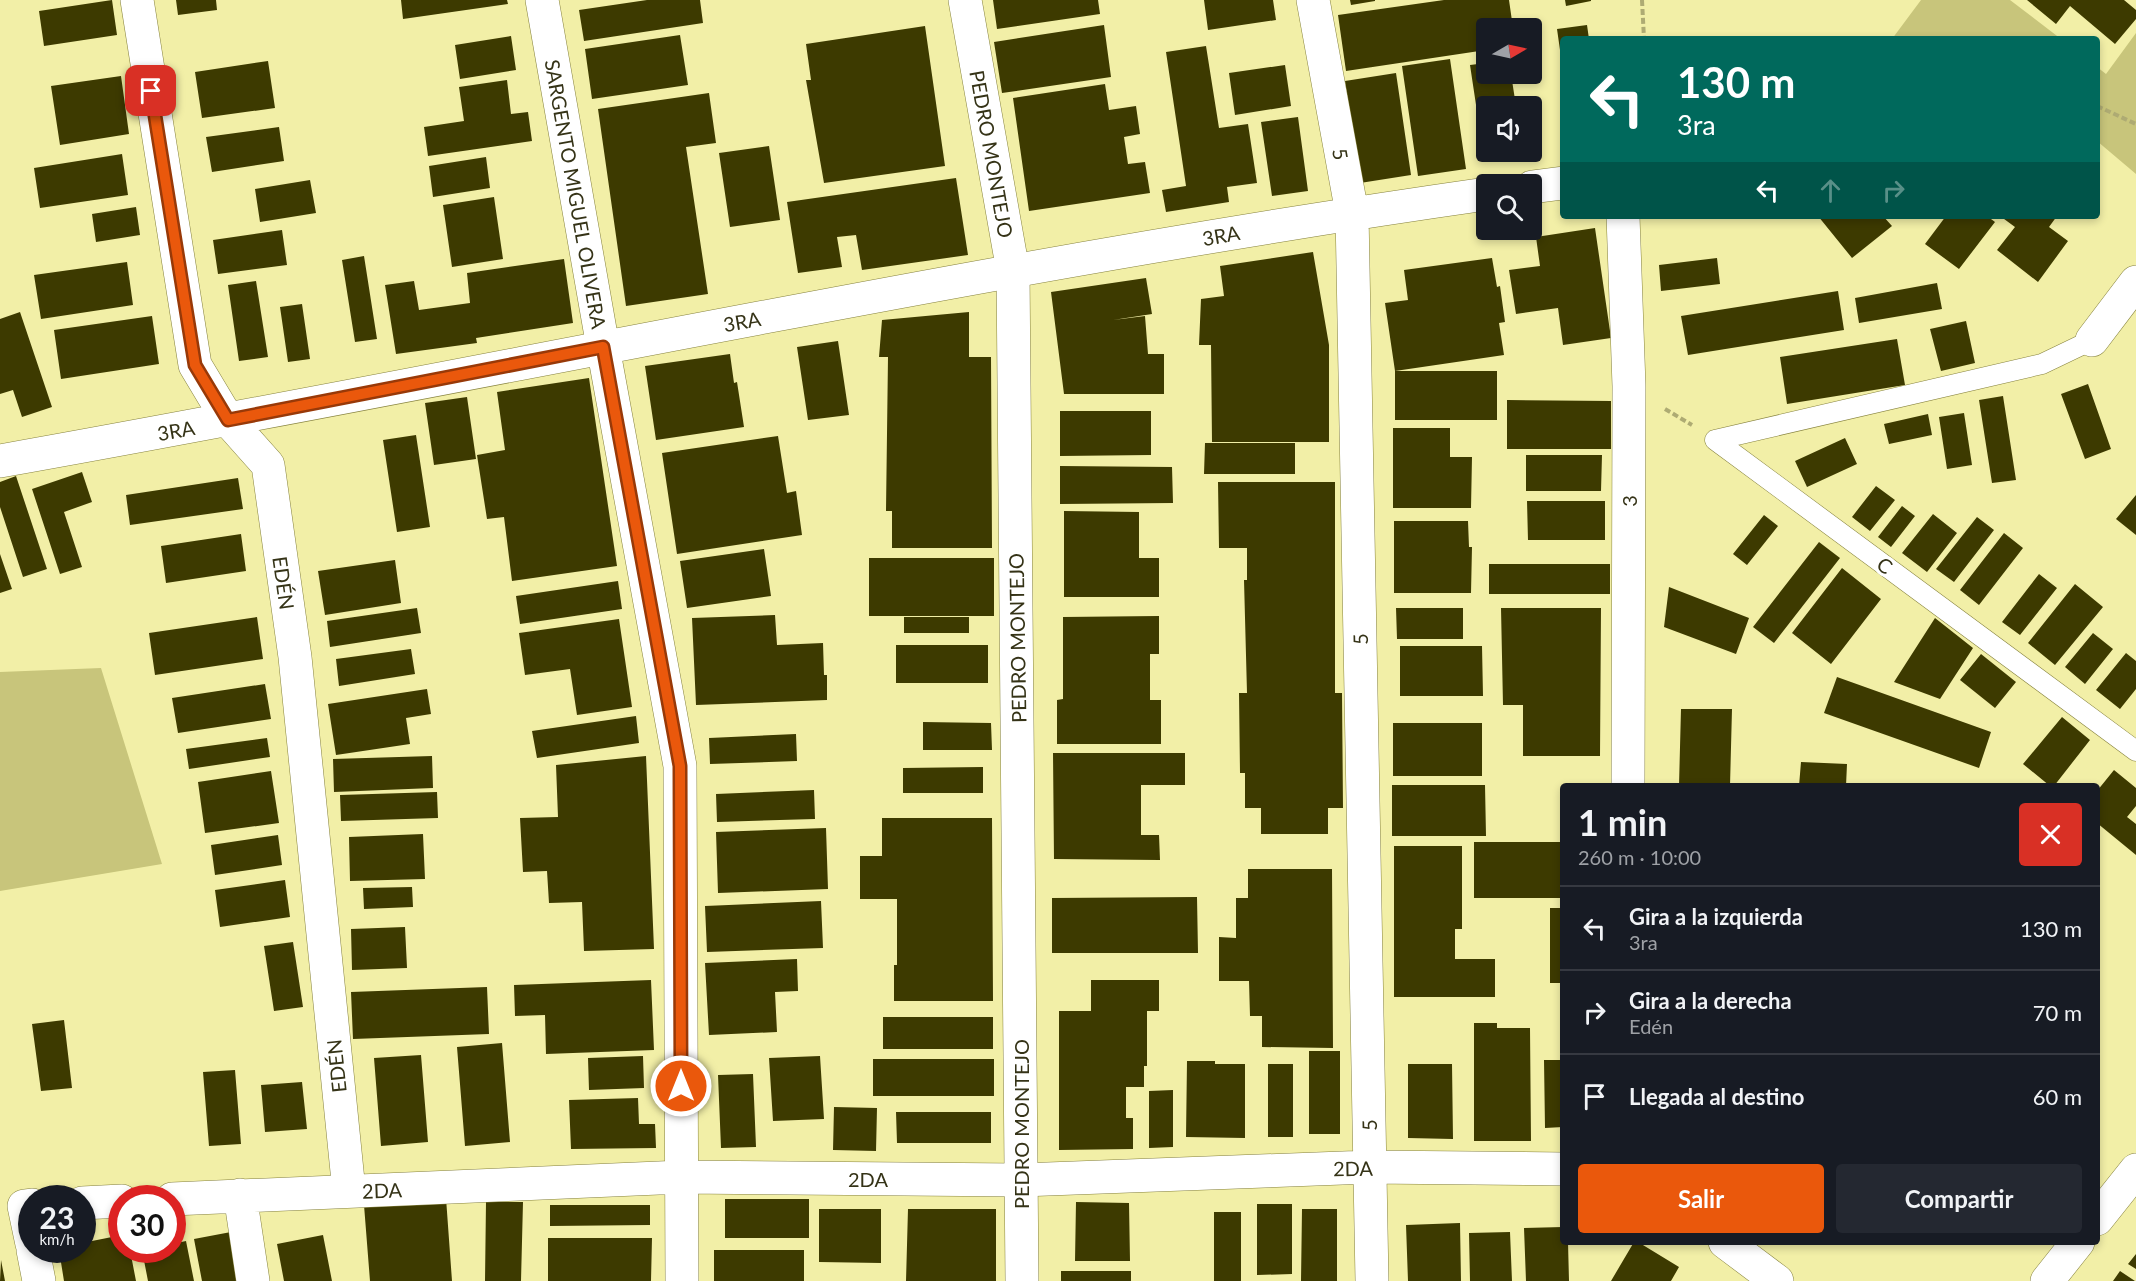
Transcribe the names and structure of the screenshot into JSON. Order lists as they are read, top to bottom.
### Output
{
  "streets": {
    "street": [
      "PEDRO MONTEJO",
      "5",
      "SARGENTO MIGUEL OLIVERA",
      "3RA",
      "3",
      "EDÉN",
      "2DA"
    ],
    "lane": ["C"]
  },
  "crossings": [
    ["PEDRO MONTEJO", "3RA"],
    ["PEDRO MONTEJO", "2DA"],
    ["5", "3RA"],
    ["5", "2DA"],
    ["SARGENTO MIGUEL OLIVERA", "3RA"],
    ["SARGENTO MIGUEL OLIVERA", "2DA"],
    ["3RA", "EDÉN"],
    ["EDÉN", "2DA"]
  ],
  "north": "right",
  "page": {
    "turn": ["130 m", "3ra"],
    "heading": ["1 min", "260 m · 10:00"],
    "list": [
      {
        "name": "Gira a la izquierda",
        "note": "3ra",
        "value": "130 m"
      },
      {
        "name": "Gira a la derecha",
        "note": "Edén",
        "value": "70 m"
      },
      {
        "name": "Llegada al destino",
        "value": "60 m"
      }
    ],
    "buttons": ["Salir", "Compartir"],
    "speed": "23 km/h",
    "limit": "30"
  }
}
